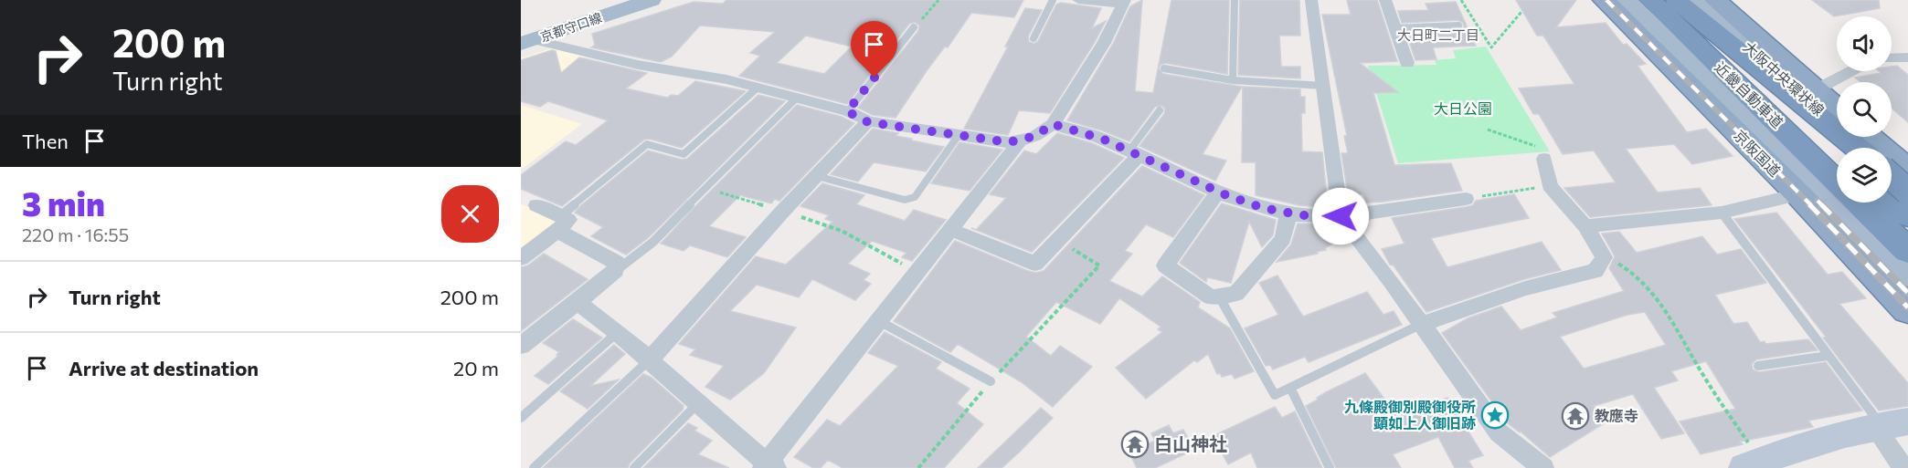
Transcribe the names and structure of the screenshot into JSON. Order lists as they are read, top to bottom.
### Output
{
  "streets": {
    "highway": ["近畿自動車道", "京阪国道"],
    "main road": ["京都守口線", "大阪中央環状線"]
  },
  "districts": ["大日町二丁目"],
  "parks": ["大日公園"],
  "places": {
    "place": ["九條殿御別殿御役所 顕如上人御旧跡"],
    "temple": ["教應寺", "白山神社"]
  },
  "page": {
    "turn": ["200 m", "Turn right"],
    "then": "Then",
    "heading": ["3 min", "220 m · 16:55"],
    "list": [
      {
        "name": "Turn right",
        "value": "200 m"
      },
      {
        "name": "Arrive at destination",
        "value": "20 m"
      }
    ]
  }
}
